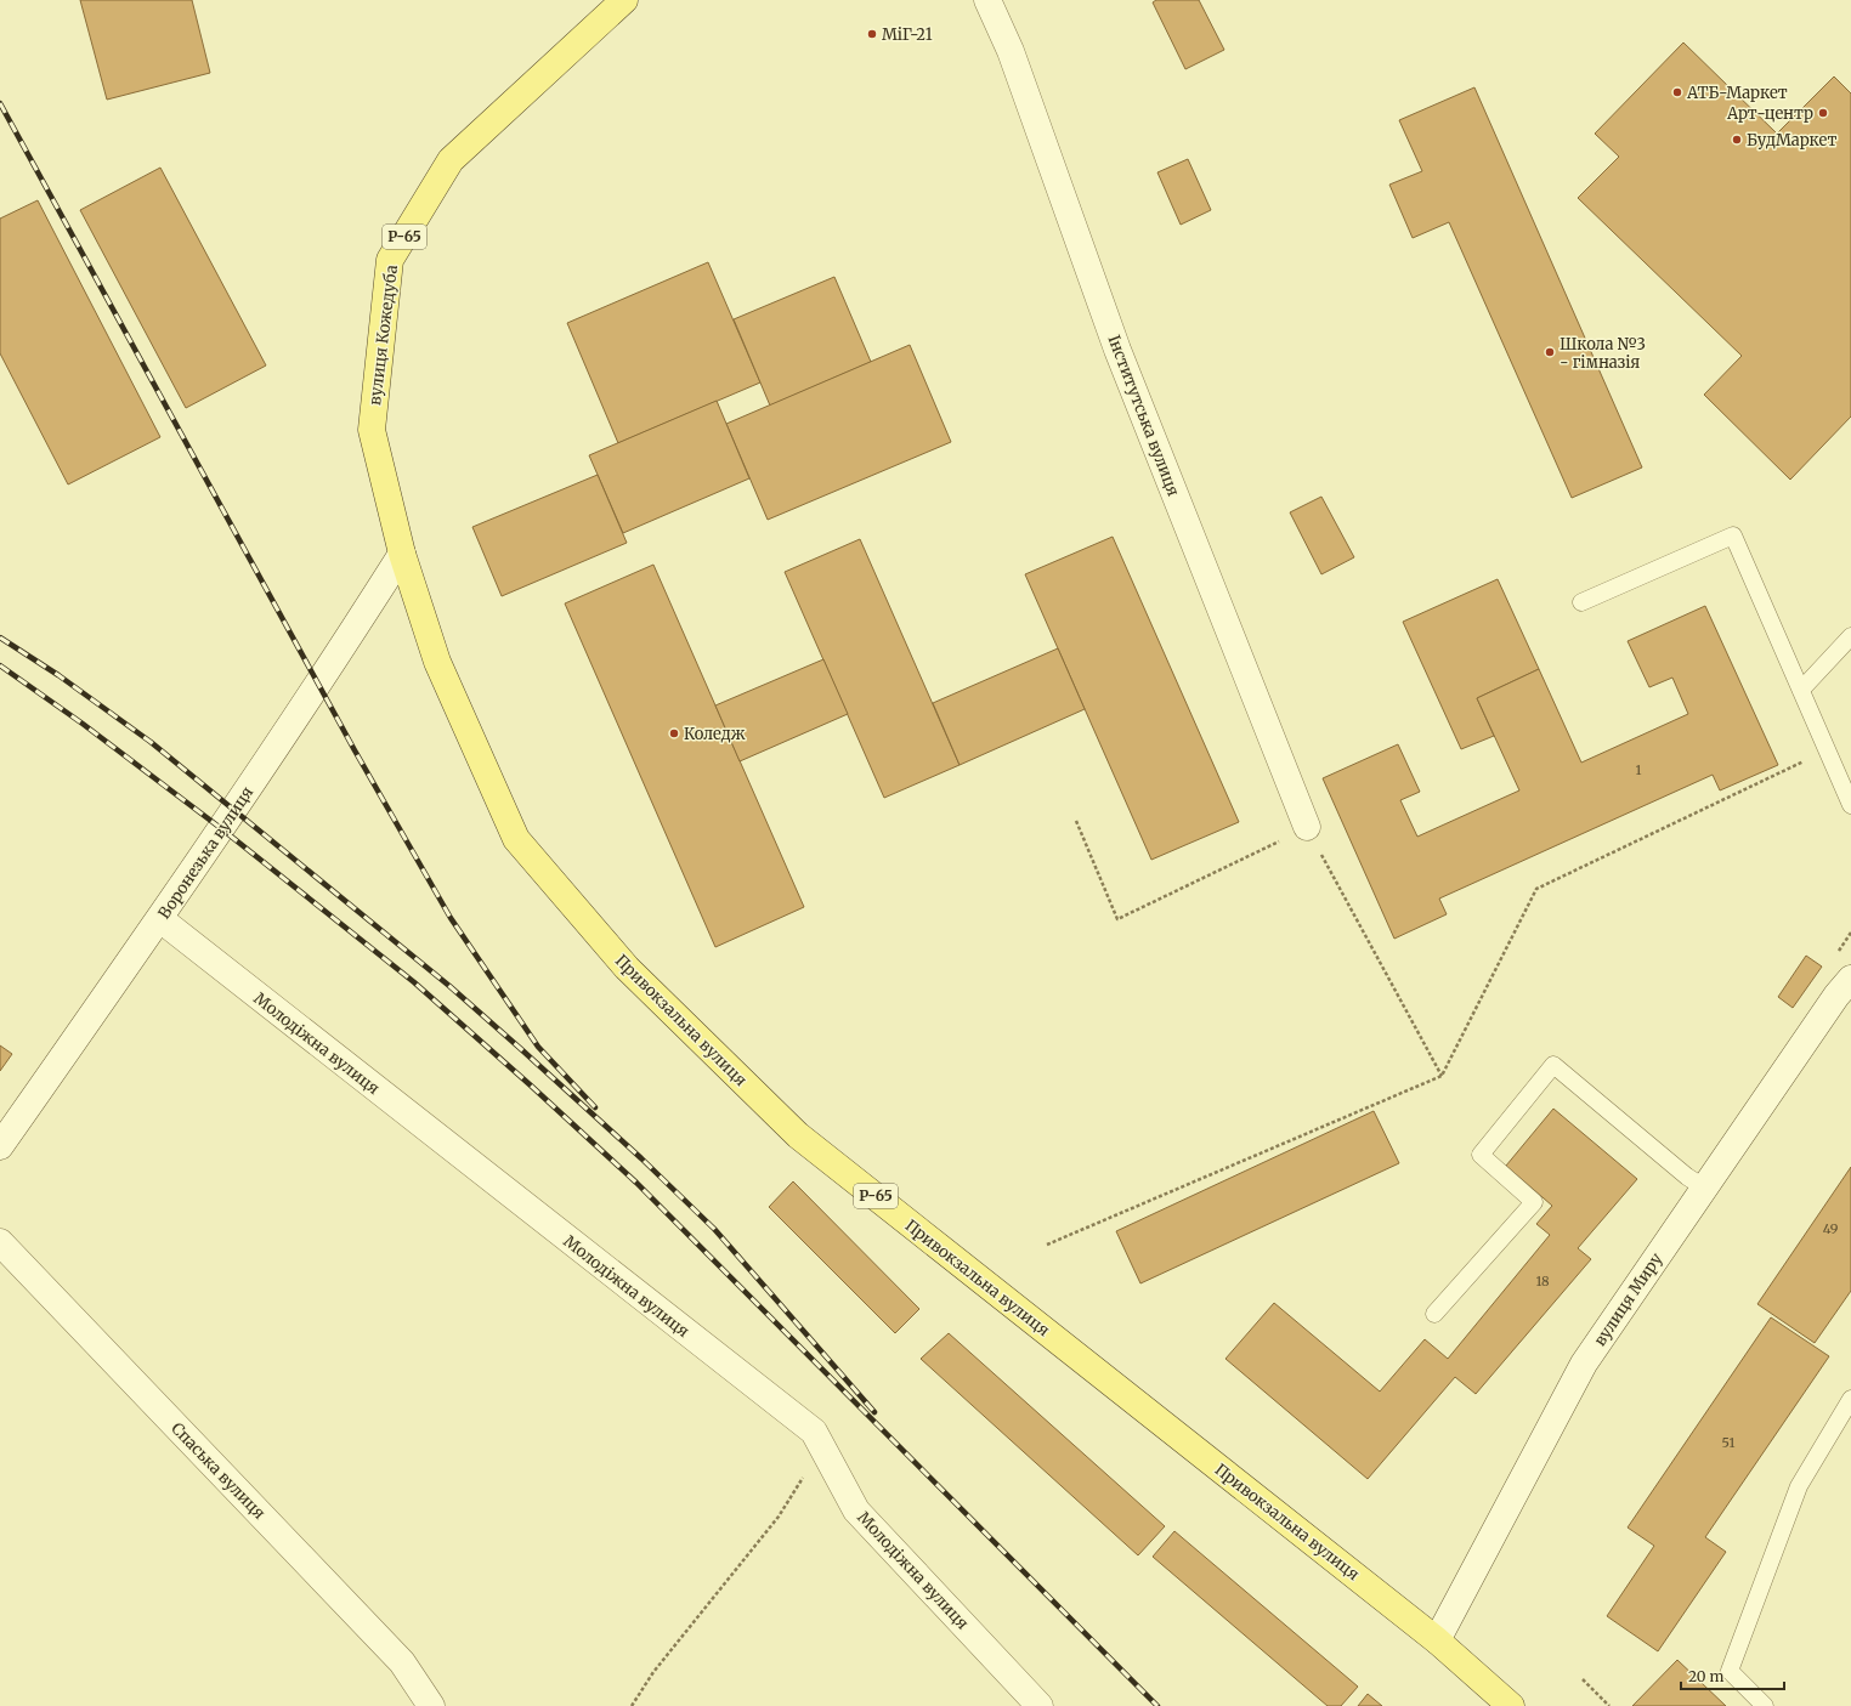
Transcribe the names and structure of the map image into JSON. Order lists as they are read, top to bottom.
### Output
{
  "streets": {
    "main road": ["Р-65", "вулиця Кожедуба", "Привокзальна вулиця"],
    "street": [
      "Інститутська вулиця",
      "Воронезька вулиця",
      "Молодіжна вулиця",
      "вулиця Миру",
      "Спаська вулиця"
    ]
  },
  "crossings": [
    ["вулиця Кожедуба", "Воронезька вулиця"],
    ["вулиця Кожедуба", "Привокзальна вулиця"],
    ["Воронезька вулиця", "Привокзальна вулиця"],
    ["Воронезька вулиця", "Молодіжна вулиця"],
    ["Привокзальна вулиця", "вулиця Миру"]
  ],
  "places": [
    "МіГ-21",
    "АТБ-Маркет",
    "Арт-центр",
    "БудМаркет",
    "Школа №3 - гімназія",
    "Коледж"
  ],
  "house_numbers": [
    "1",
    "49",
    "18",
    "51"
  ],
  "scale_bar": "20 m"
}
